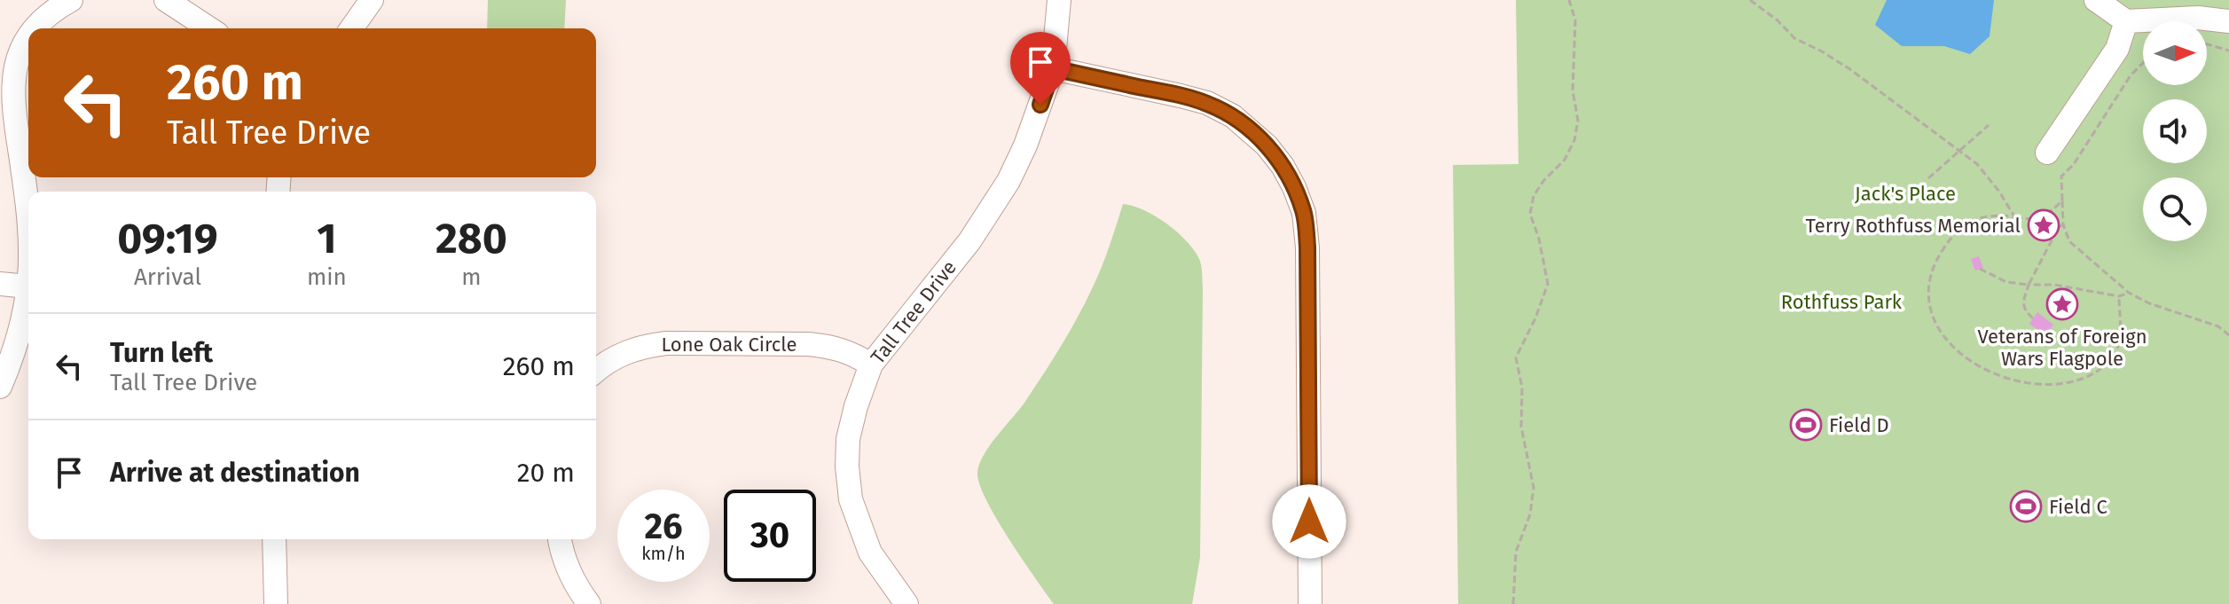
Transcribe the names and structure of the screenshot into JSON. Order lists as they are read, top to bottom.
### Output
{
  "streets": {
    "street": ["Tall Tree Drive", "Lone Oak Circle"]
  },
  "crossings": [
    ["Tall Tree Drive", "Lone Oak Circle"]
  ],
  "parks": ["Jack's Place", "Rothfuss Park"],
  "places": {
    "place": ["Terry Rothfuss Memorial", "Veterans of Foreign Wars Flagpole"],
    "sports": ["Field D", "Field C"]
  },
  "north": "right",
  "page": {
    "turn": ["260 m", "Tall Tree Drive"],
    "eta": [
      "09:19",
      "Arrival",
      "1",
      "min",
      "280",
      "m"
    ],
    "list": [
      {
        "name": "Turn left",
        "note": "Tall Tree Drive",
        "value": "260 m"
      },
      {
        "name": "Arrive at destination",
        "value": "20 m"
      }
    ],
    "speed": "26 km/h",
    "limit": "30"
  }
}
